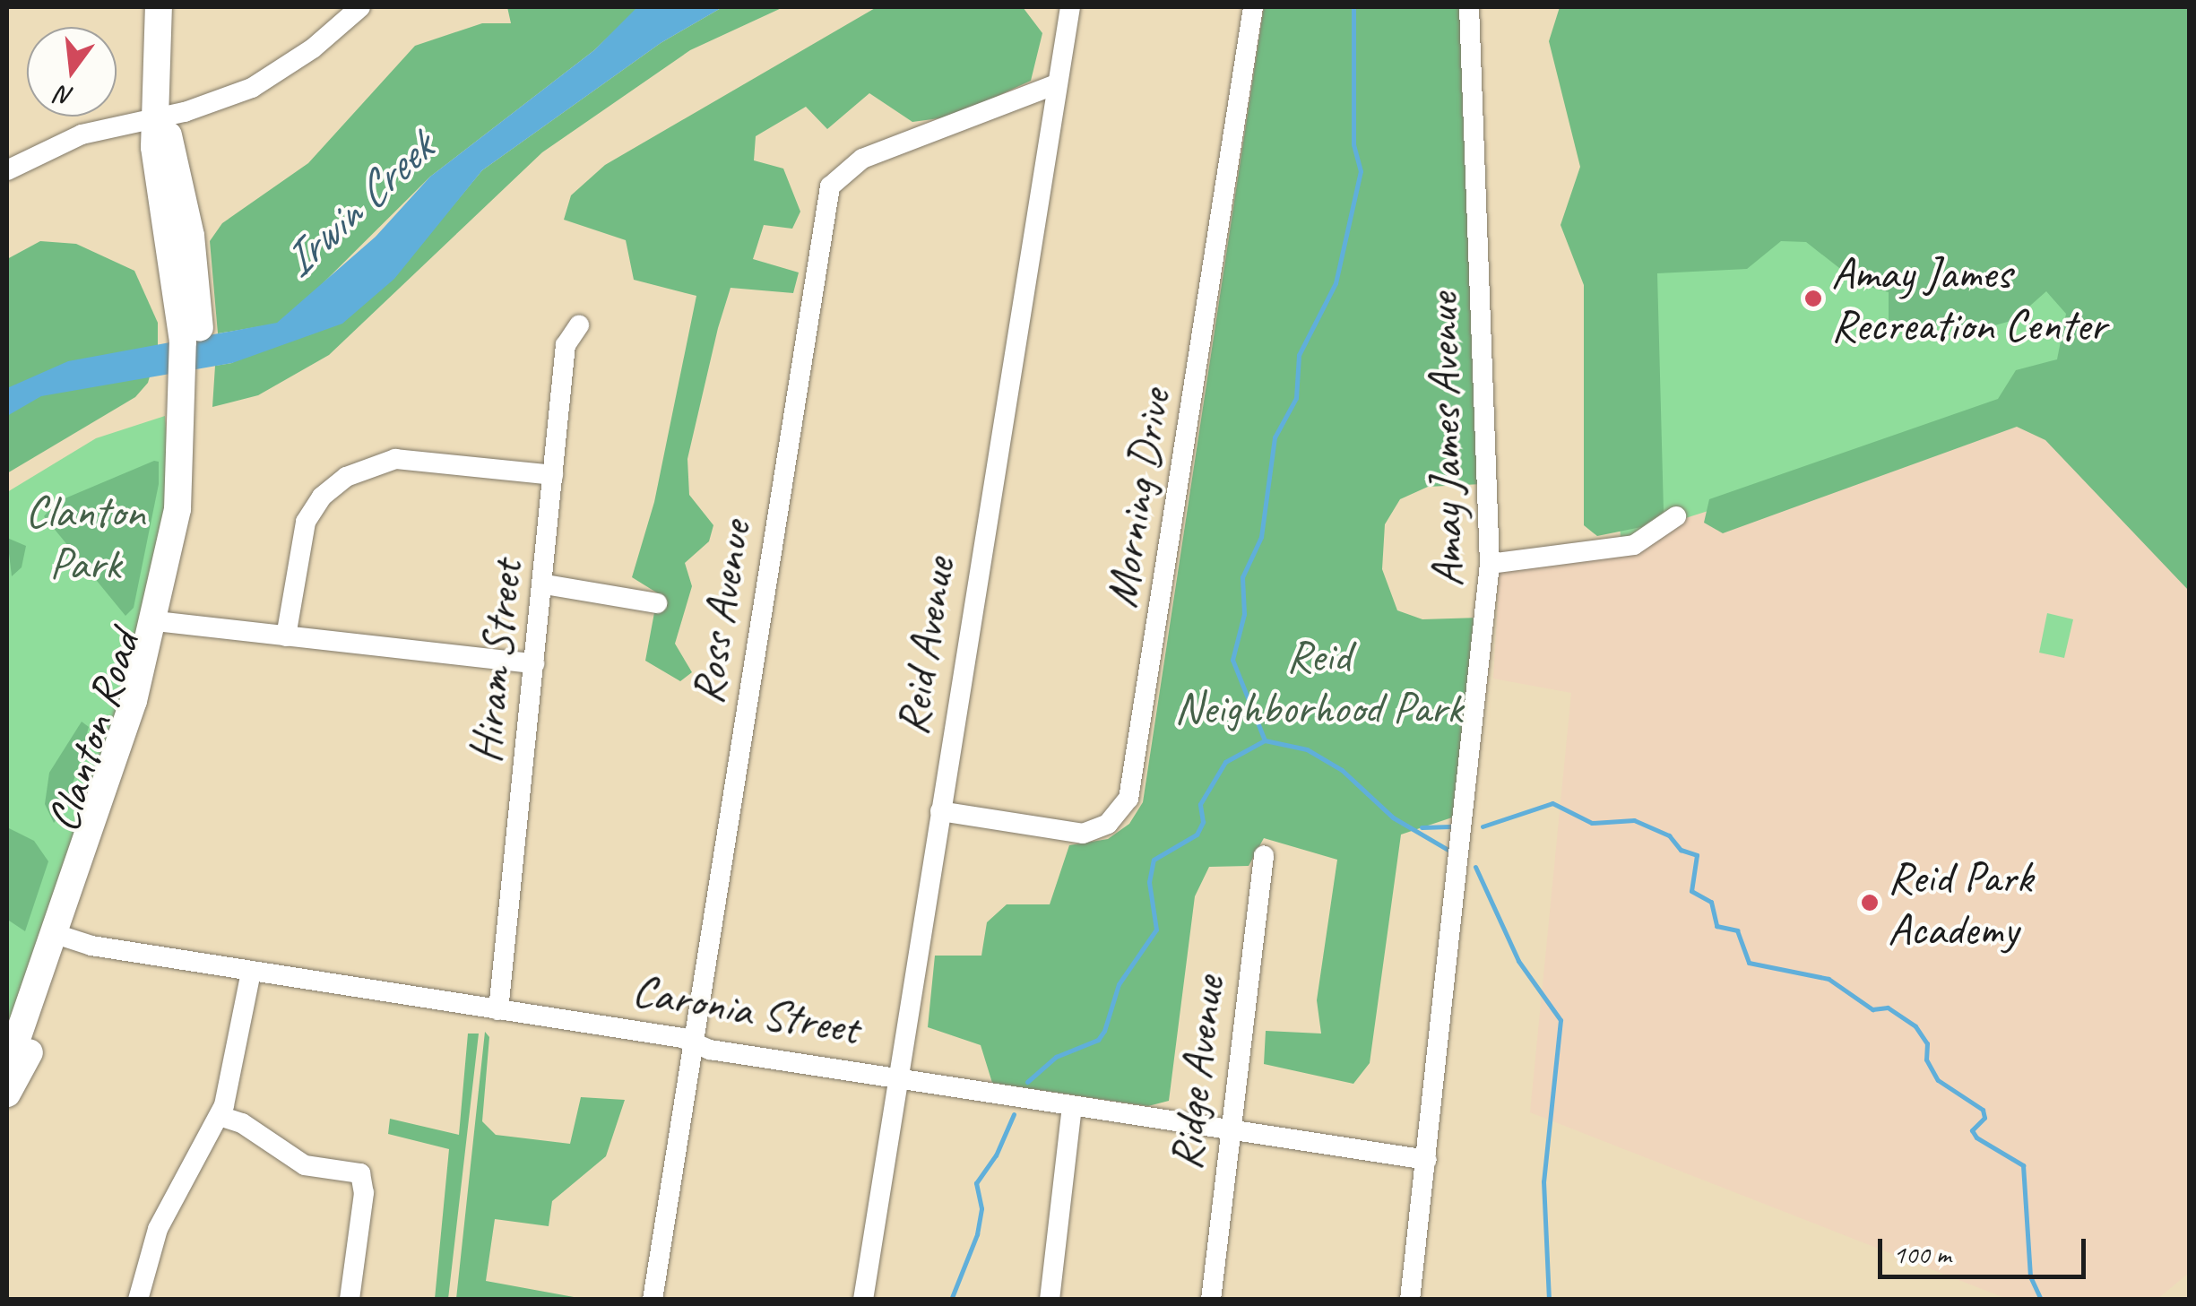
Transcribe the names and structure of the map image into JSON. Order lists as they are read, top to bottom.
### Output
{
  "streets": {
    "main road": ["Clanton Road"],
    "street": [
      "Amay James Avenue",
      "Morning Drive",
      "Ross Avenue",
      "Reid Avenue",
      "Hiram Street",
      "Caronia Street",
      "Ridge Avenue"
    ]
  },
  "crossings": [
    ["Amay James Avenue", "Caronia Street"],
    ["Morning Drive", "Reid Avenue"],
    ["Ross Avenue", "Reid Avenue"],
    ["Ross Avenue", "Caronia Street"],
    ["Reid Avenue", "Caronia Street"],
    ["Hiram Street", "Caronia Street"],
    ["Clanton Road", "Caronia Street"],
    ["Caronia Street", "Ridge Avenue"]
  ],
  "water": ["Irwin Creek"],
  "parks": ["Clanton Park", "Reid Neighborhood Park"],
  "places": ["Amay James Recreation Center", "Reid Park Academy"],
  "scale_bar": "100 m",
  "north": "bottom"
}
